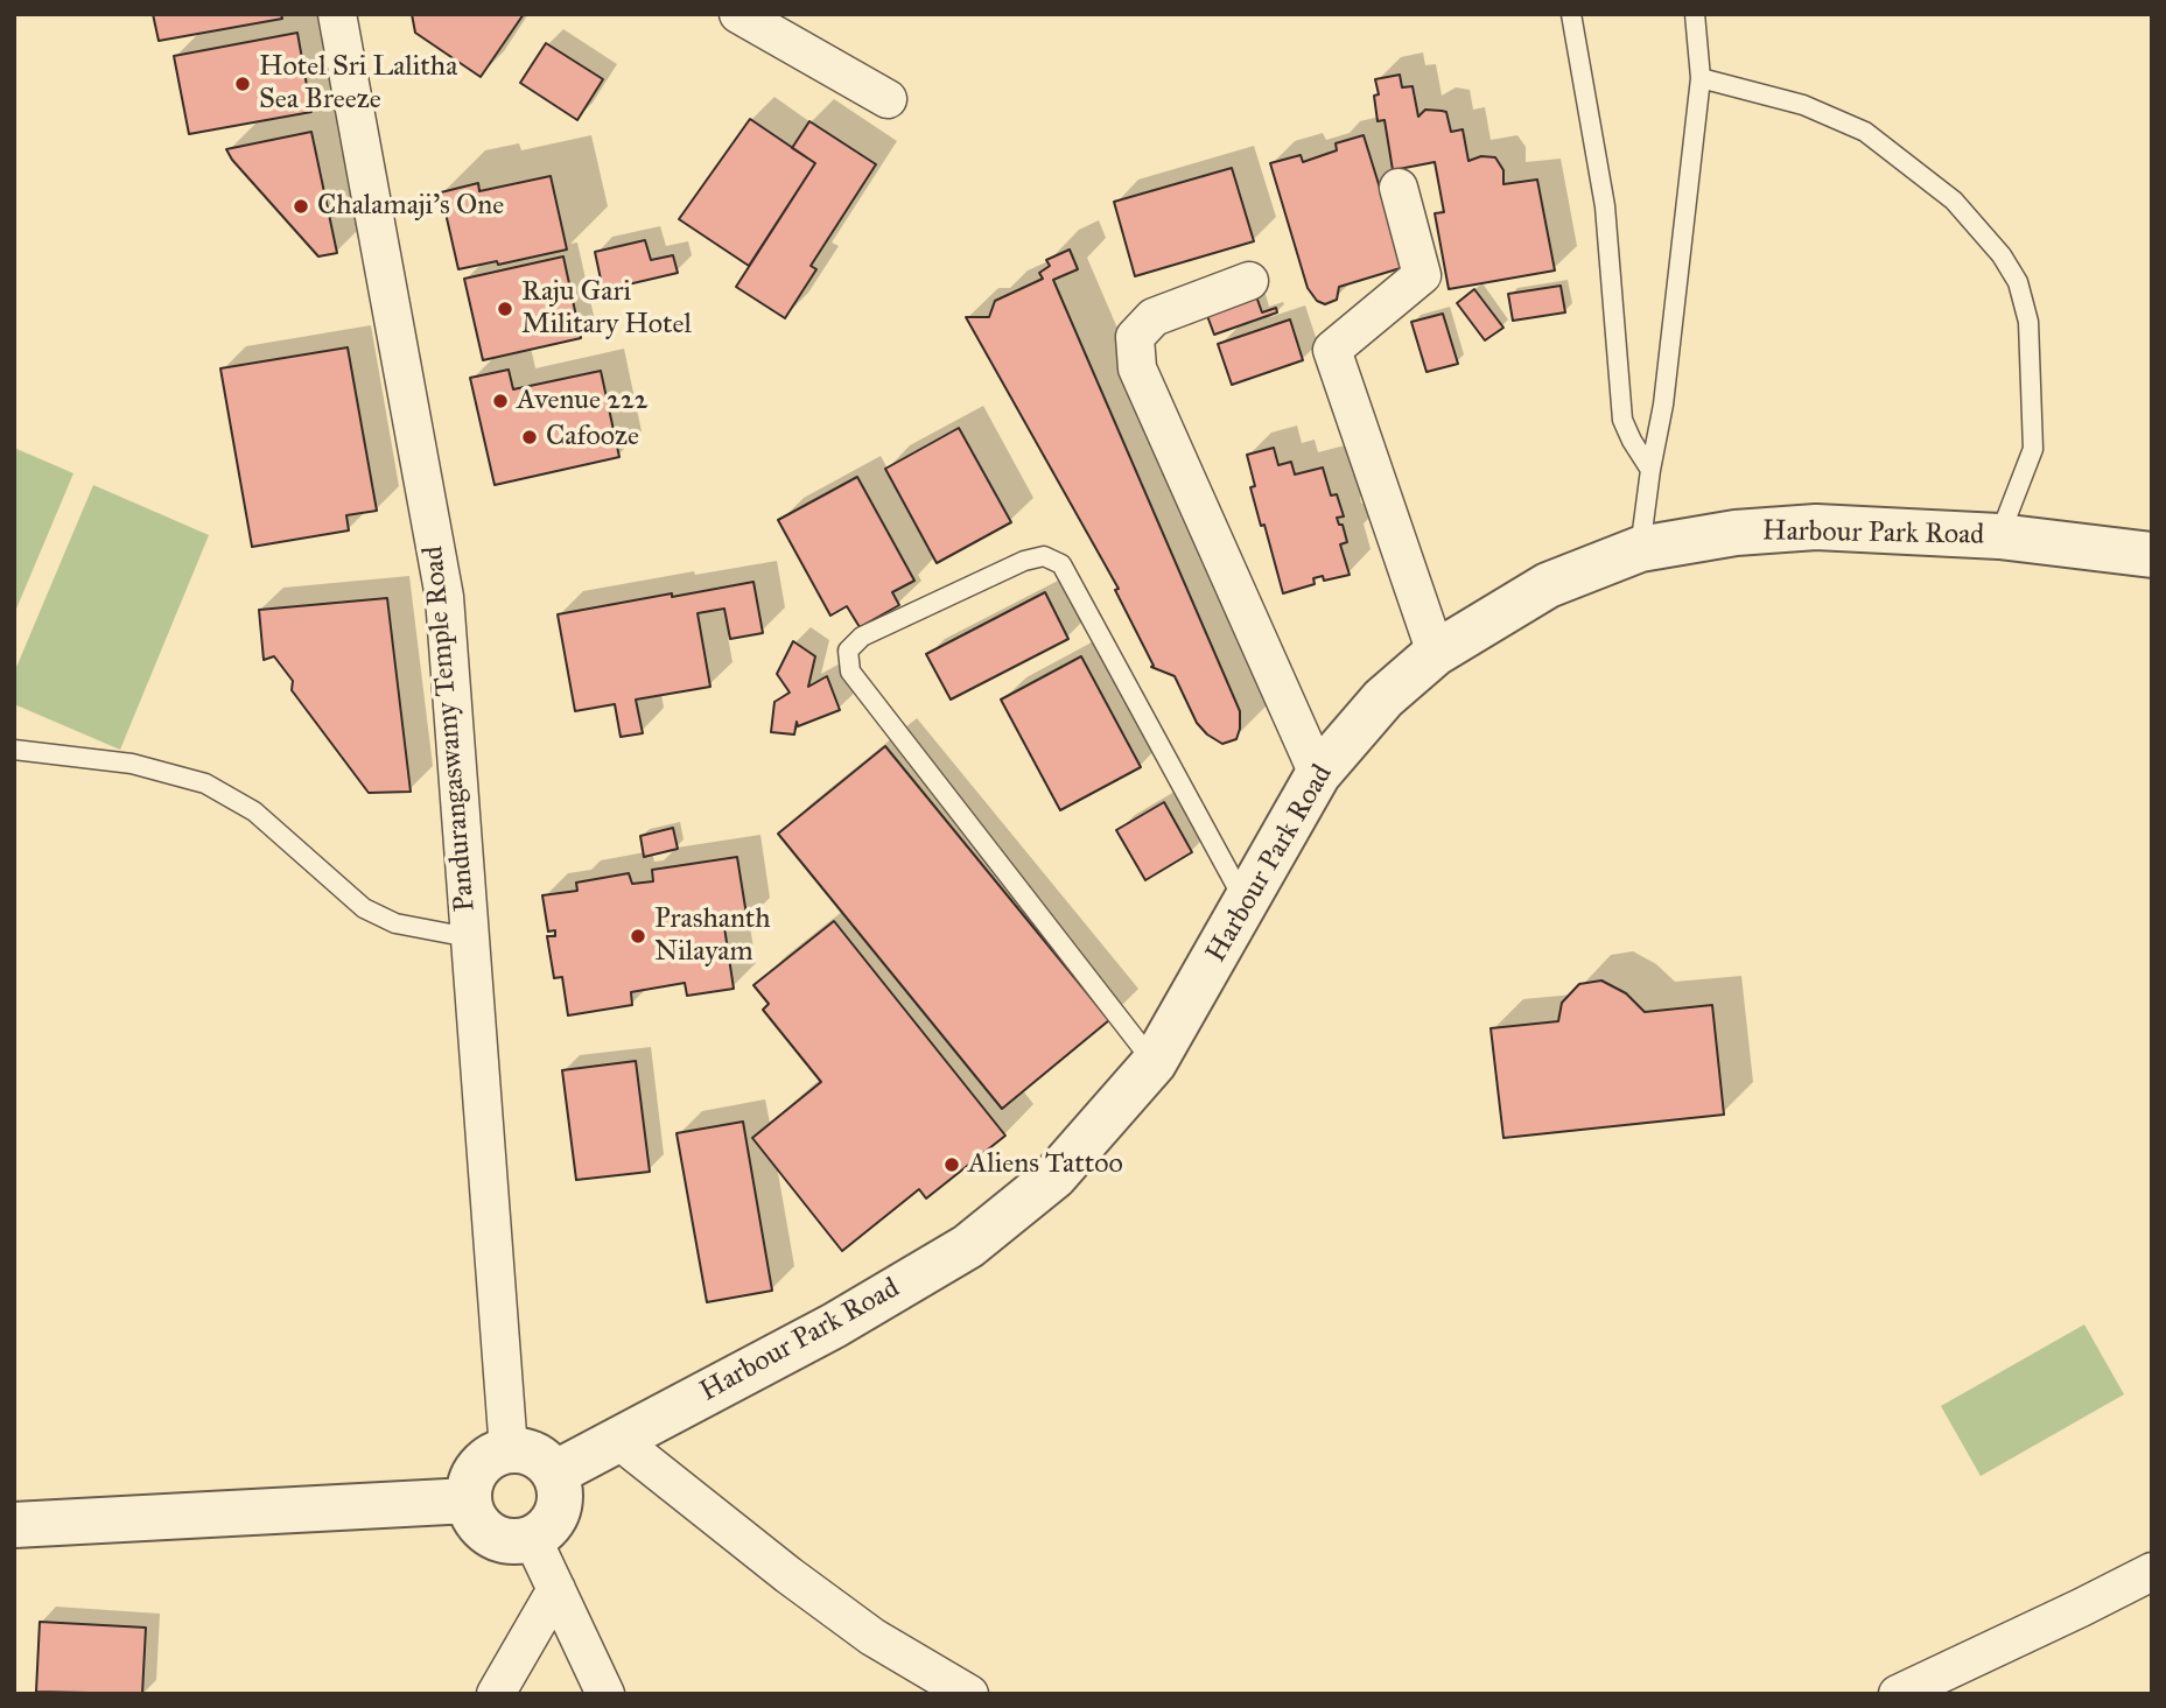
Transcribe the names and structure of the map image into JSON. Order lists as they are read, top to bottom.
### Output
{
  "streets": {
    "street": ["Harbour Park Road", "Pandurangaswamy Temple Road"]
  },
  "crossings": [
    ["Harbour Park Road", "Pandurangaswamy Temple Road"]
  ],
  "places": [
    "Hotel Sri Lalitha Sea Breeze",
    "Chalamaji's One",
    "Raju Gari Military Hotel",
    "Avenue 222",
    "Cafooze",
    "Prashanth Nilayam",
    "Aliens Tattoo"
  ]
}
